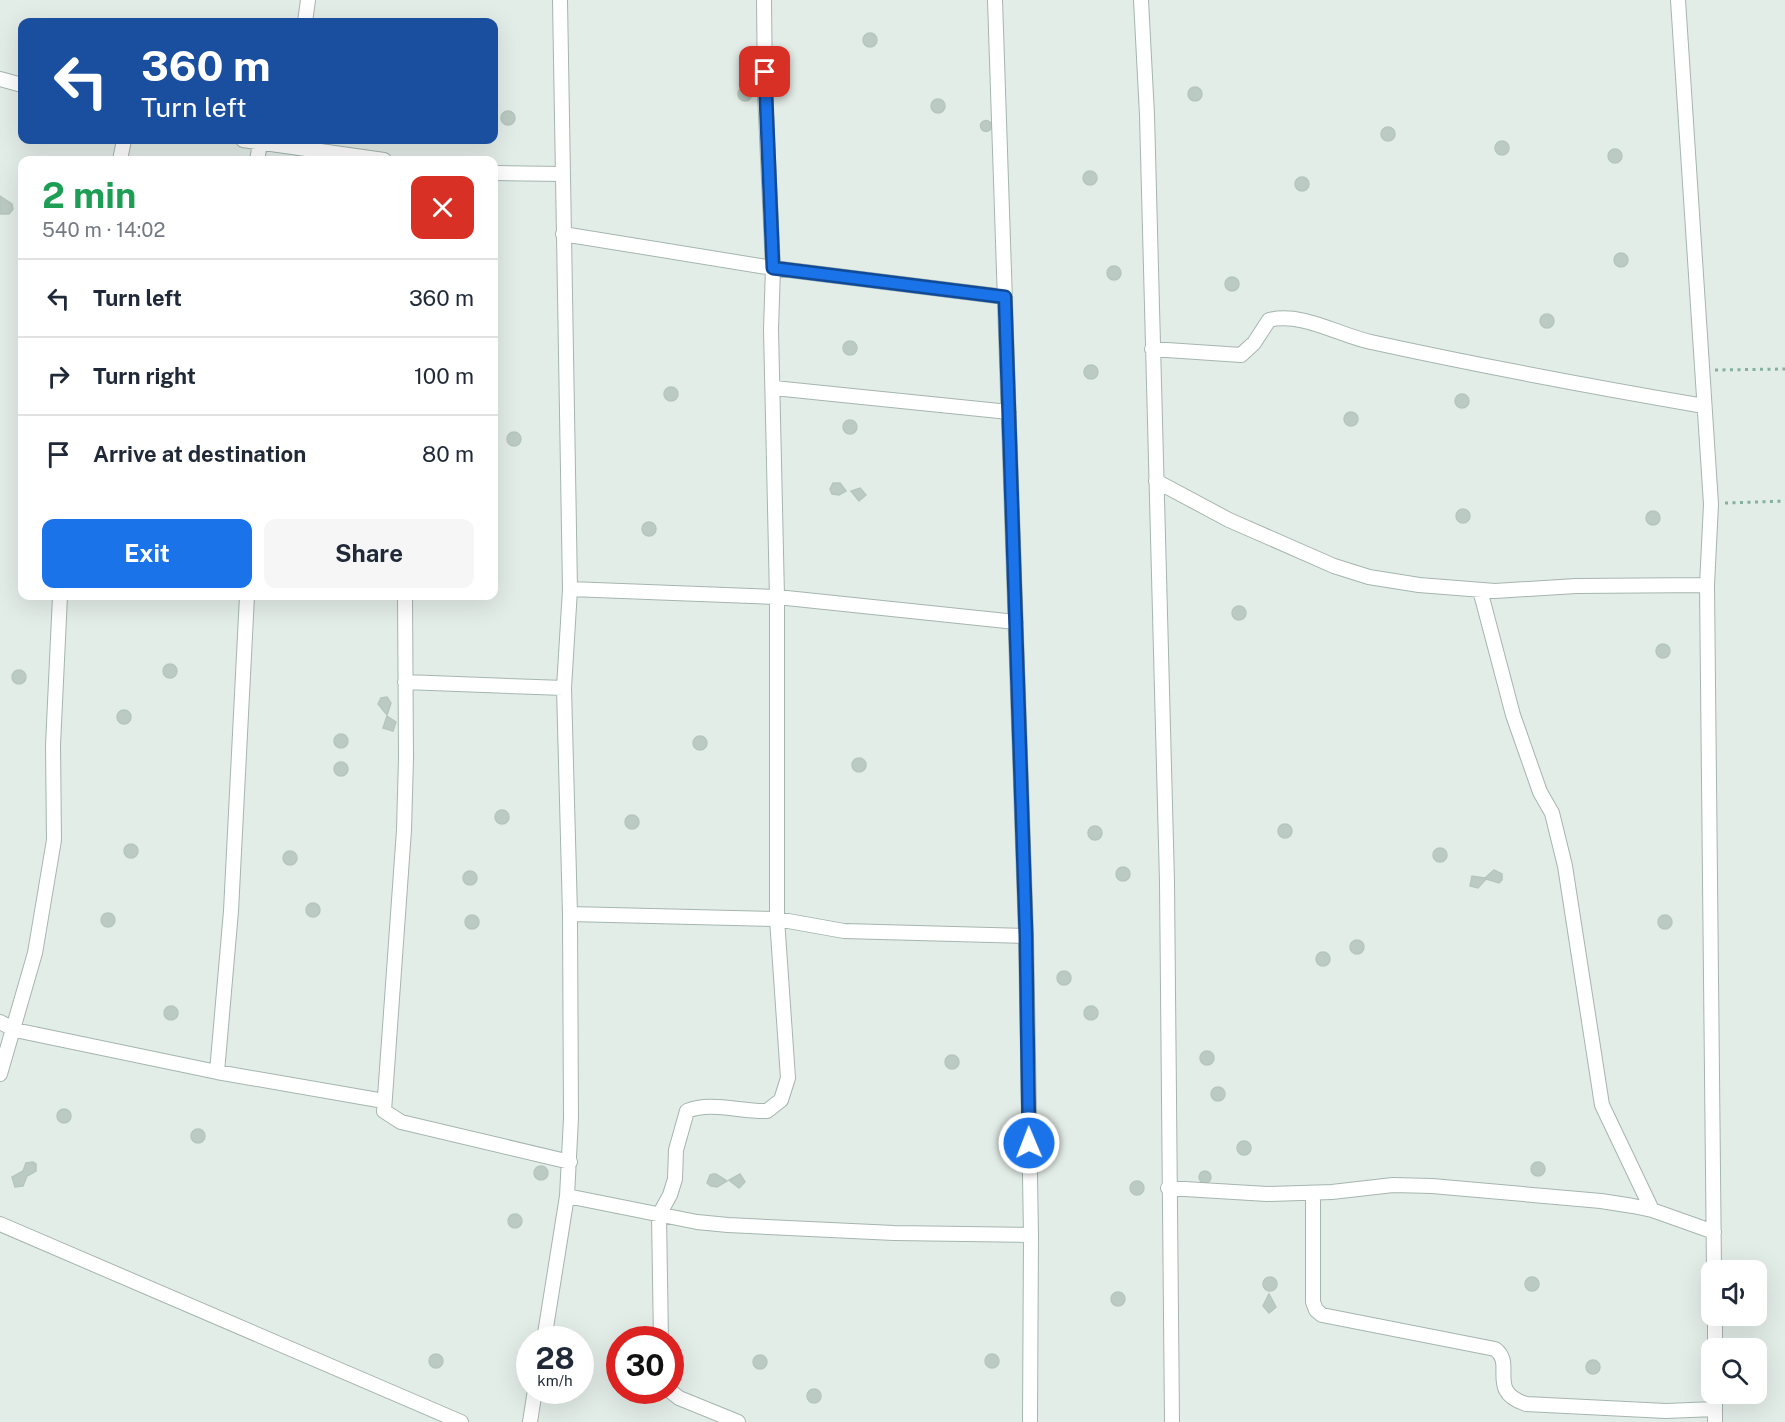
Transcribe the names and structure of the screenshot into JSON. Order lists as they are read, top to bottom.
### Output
{
  "page": {
    "turn": ["360 m", "Turn left"],
    "heading": ["2 min", "540 m · 14:02"],
    "list": [
      {
        "name": "Turn left",
        "value": "360 m"
      },
      {
        "name": "Turn right",
        "value": "100 m"
      },
      {
        "name": "Arrive at destination",
        "value": "80 m"
      }
    ],
    "buttons": ["Exit", "Share"],
    "speed": "28 km/h",
    "limit": "30"
  }
}
